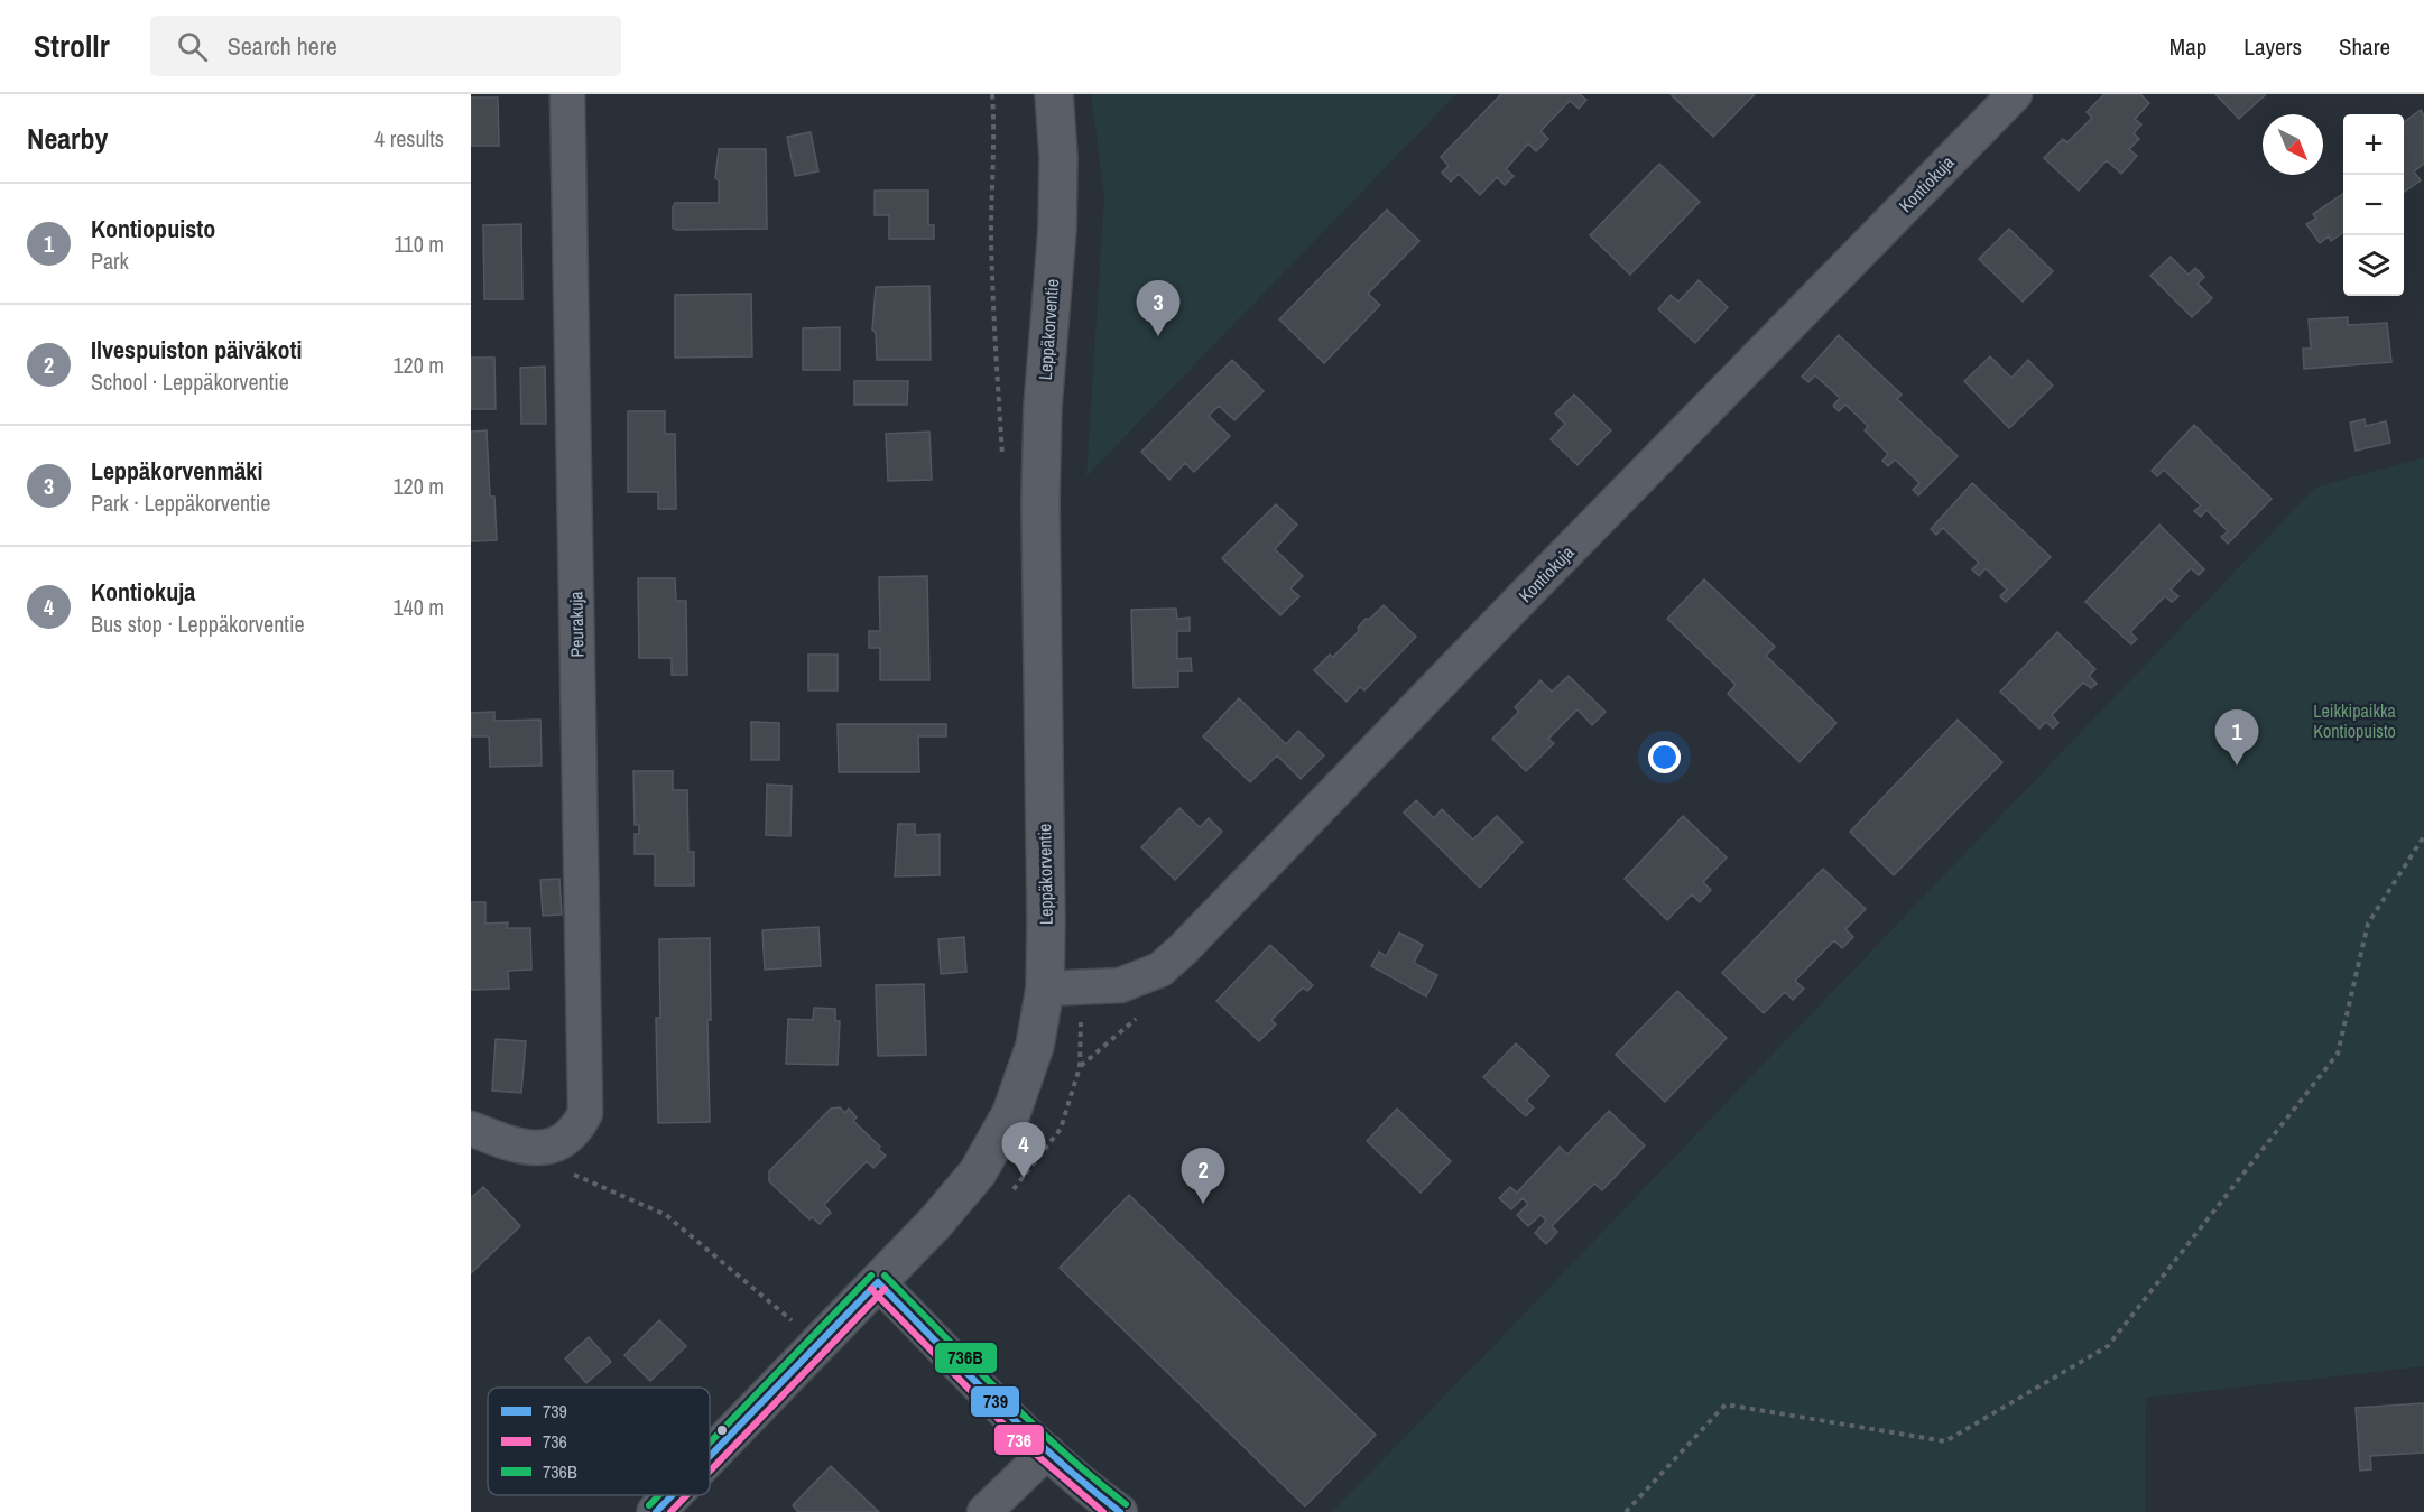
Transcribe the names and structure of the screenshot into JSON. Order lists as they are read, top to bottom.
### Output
{
  "streets": {
    "street": ["Kontiokuja", "Leppäkorventie", "Peurakuja"]
  },
  "crossings": [
    ["Kontiokuja", "Leppäkorventie"]
  ],
  "parks": ["Leikkipaikka Kontiopuisto"],
  "lines": ["transit line 736B", "transit line 739", "transit line 736"],
  "legend": ["739", "736", "736B"],
  "north": "bottom right",
  "page": {
    "header": "Strollr",
    "search": "Search here",
    "nav": ["Map", "Layers", "Share"],
    "heading": ["Nearby", "4 results"],
    "map_buttons": ["+", "−"],
    "list": [
      {
        "mark": "1",
        "name": "Kontiopuisto",
        "note": "Park",
        "value": "110 m"
      },
      {
        "mark": "2",
        "name": "Ilvespuiston päiväkoti",
        "note": "School · Leppäkorventie",
        "value": "120 m"
      },
      {
        "mark": "3",
        "name": "Leppäkorvenmäki",
        "note": "Park · Leppäkorventie",
        "value": "120 m"
      },
      {
        "mark": "4",
        "name": "Kontiokuja",
        "note": "Bus stop · Leppäkorventie",
        "value": "140 m"
      }
    ],
    "pins": [
      "3",
      "1",
      "4",
      "2"
    ]
  }
}
